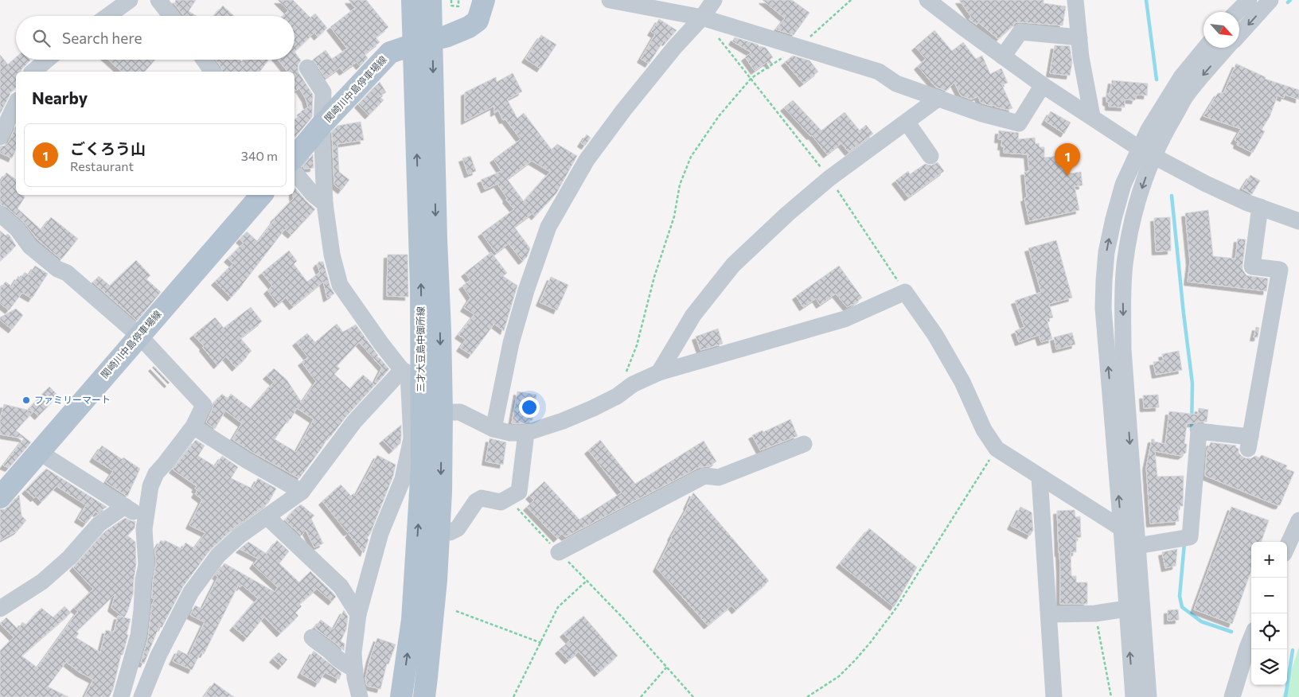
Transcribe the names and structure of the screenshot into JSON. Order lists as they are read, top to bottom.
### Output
{
  "streets": {
    "main road": ["関崎川中島停車場線", "三才大豆島中御所線"]
  },
  "crossings": [
    ["関崎川中島停車場線", "三才大豆島中御所線"]
  ],
  "places": ["ファミリーマート"],
  "north": "bottom right",
  "page": {
    "search": "Search here",
    "heading": "Nearby",
    "list": [
      {
        "mark": "1",
        "name": "ごくろう山",
        "note": "Restaurant",
        "value": "340 m"
      }
    ],
    "pins": "1",
    "map_buttons": ["+", "−"]
  }
}
